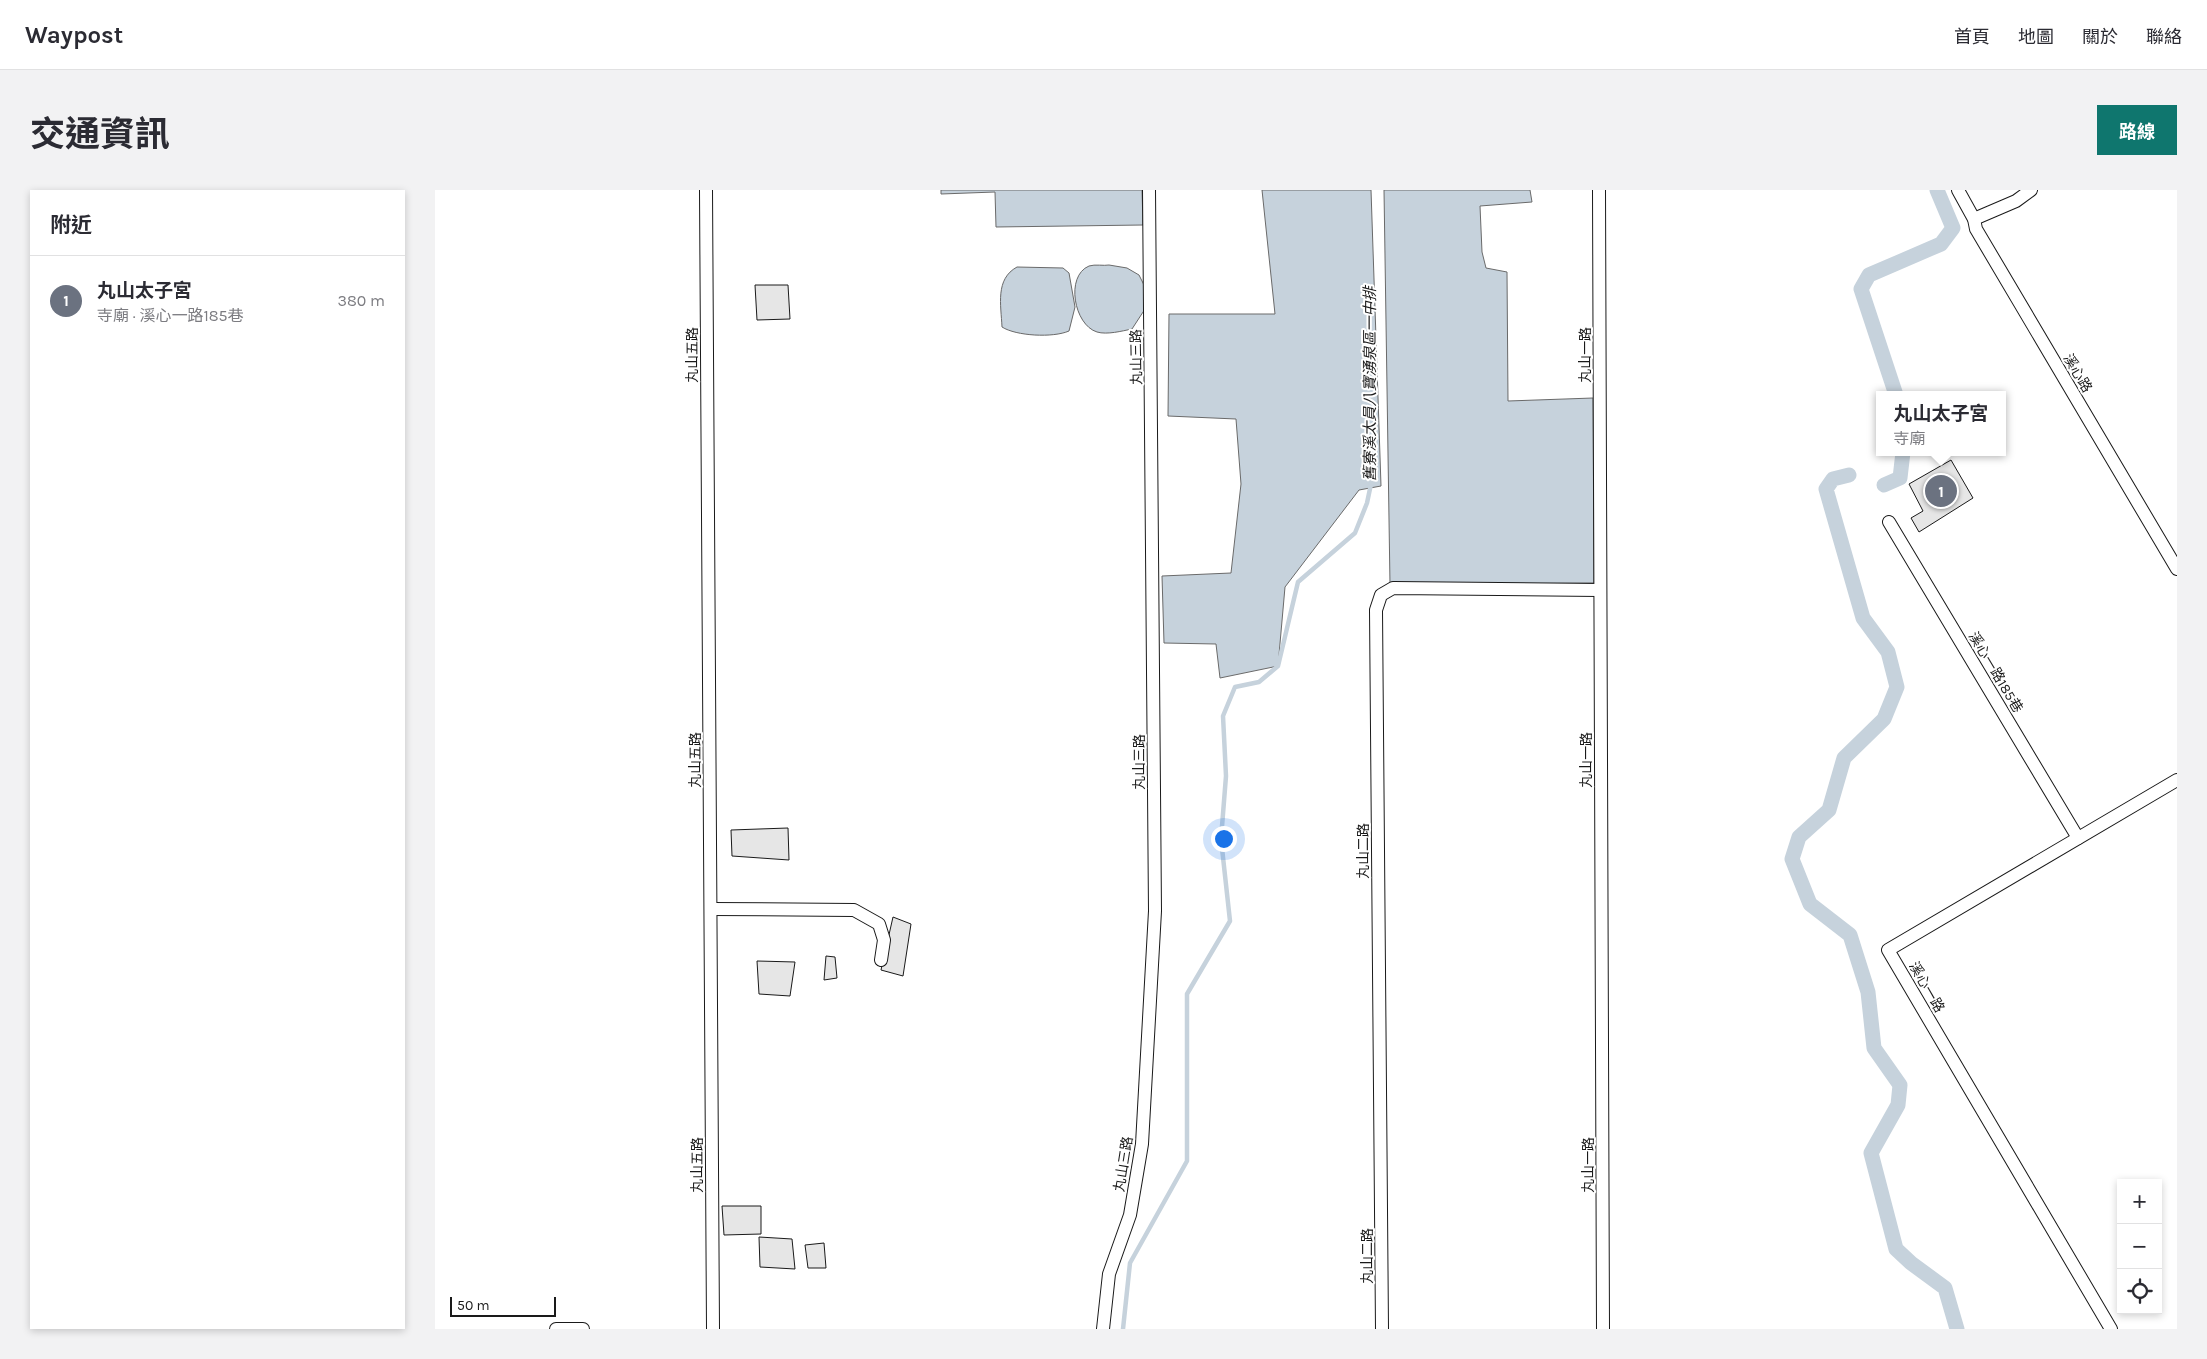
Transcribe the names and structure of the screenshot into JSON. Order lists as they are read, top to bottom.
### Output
{
  "streets": {
    "street": [
      "丸山五路",
      "丸山一路",
      "丸山三路",
      "溪心路",
      "溪心一路185巷",
      "丸山二路",
      "溪心一路"
    ]
  },
  "crossings": [
    ["丸山一路", "丸山二路"],
    ["溪心一路185巷", "溪心一路"]
  ],
  "water": ["舊寮溪太員八寶湧泉區一中排"],
  "scale_bar": "50 m",
  "page": {
    "header": "Waypost",
    "nav": [
      "首頁",
      "地圖",
      "關於",
      "聯絡"
    ],
    "title": "交通資訊",
    "buttons": "路線",
    "heading": "附近",
    "list": [
      {
        "mark": "1",
        "name": "丸山太子宮",
        "note": "寺廟 · 溪心一路185巷",
        "value": "380 m"
      }
    ],
    "popup": ["丸山太子宮", "寺廟"],
    "pins": "1",
    "map_buttons": ["+", "−"],
    "scale": "50 m"
  }
}
